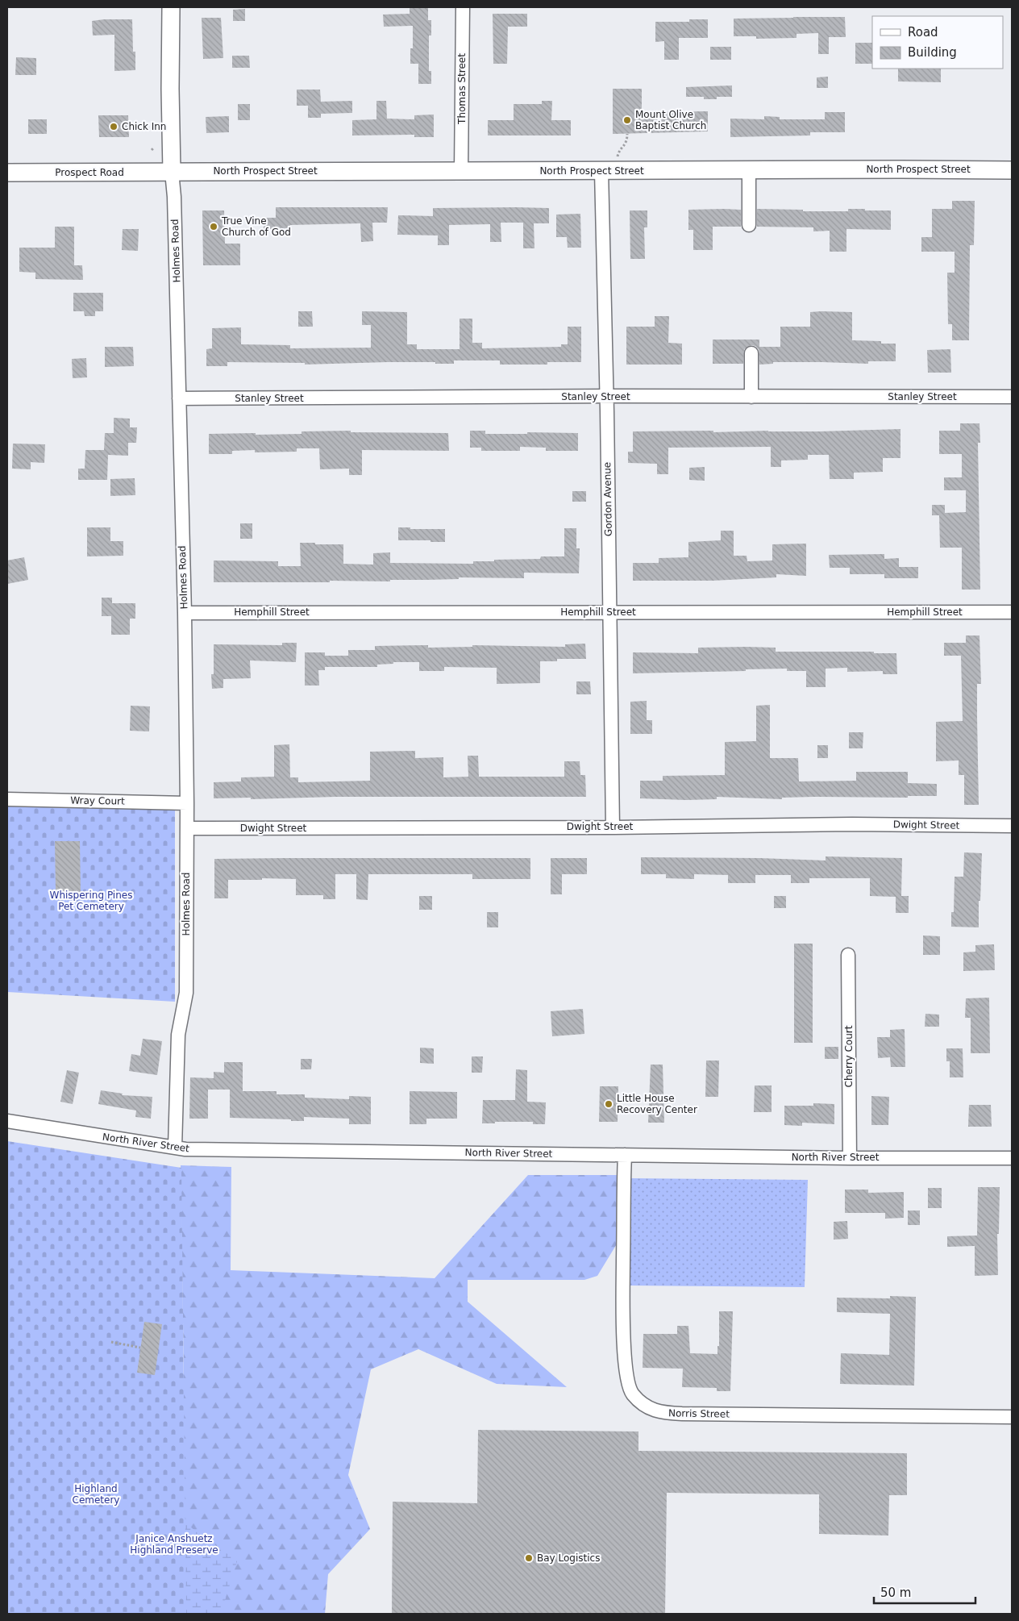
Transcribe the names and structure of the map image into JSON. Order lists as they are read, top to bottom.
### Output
{
  "streets": {
    "main road": ["North Prospect Street", "Prospect Road", "Holmes Road"],
    "street": [
      "Thomas Street",
      "Stanley Street",
      "Gordon Avenue",
      "Hemphill Street",
      "Wray Court",
      "Dwight Street",
      "Cherry Court",
      "North River Street",
      "Norris Street"
    ]
  },
  "crossings": [
    ["Thomas Street", "North Prospect Street"],
    ["North Prospect Street", "Prospect Road"],
    ["North Prospect Street", "Holmes Road"],
    ["North Prospect Street", "Gordon Avenue"],
    ["Prospect Road", "Holmes Road"],
    ["Holmes Road", "Stanley Street"],
    ["Holmes Road", "Hemphill Street"],
    ["Holmes Road", "Wray Court"],
    ["Holmes Road", "Dwight Street"],
    ["Holmes Road", "North River Street"],
    ["Stanley Street", "Gordon Avenue"],
    ["Gordon Avenue", "Hemphill Street"],
    ["Gordon Avenue", "Dwight Street"],
    ["Cherry Court", "North River Street"],
    ["North River Street", "Norris Street"]
  ],
  "parks": ["Whispering Pines Pet Cemetery", "Highland Cemetery", "Janice Anshuetz Highland Preserve"],
  "places": [
    "Mount Olive Baptist Church",
    "Chick Inn",
    "True Vine Church of God",
    "Little House Recovery Center",
    "Bay Logistics"
  ],
  "legend": ["Road", "Building"],
  "scale_bar": "50 m"
}
